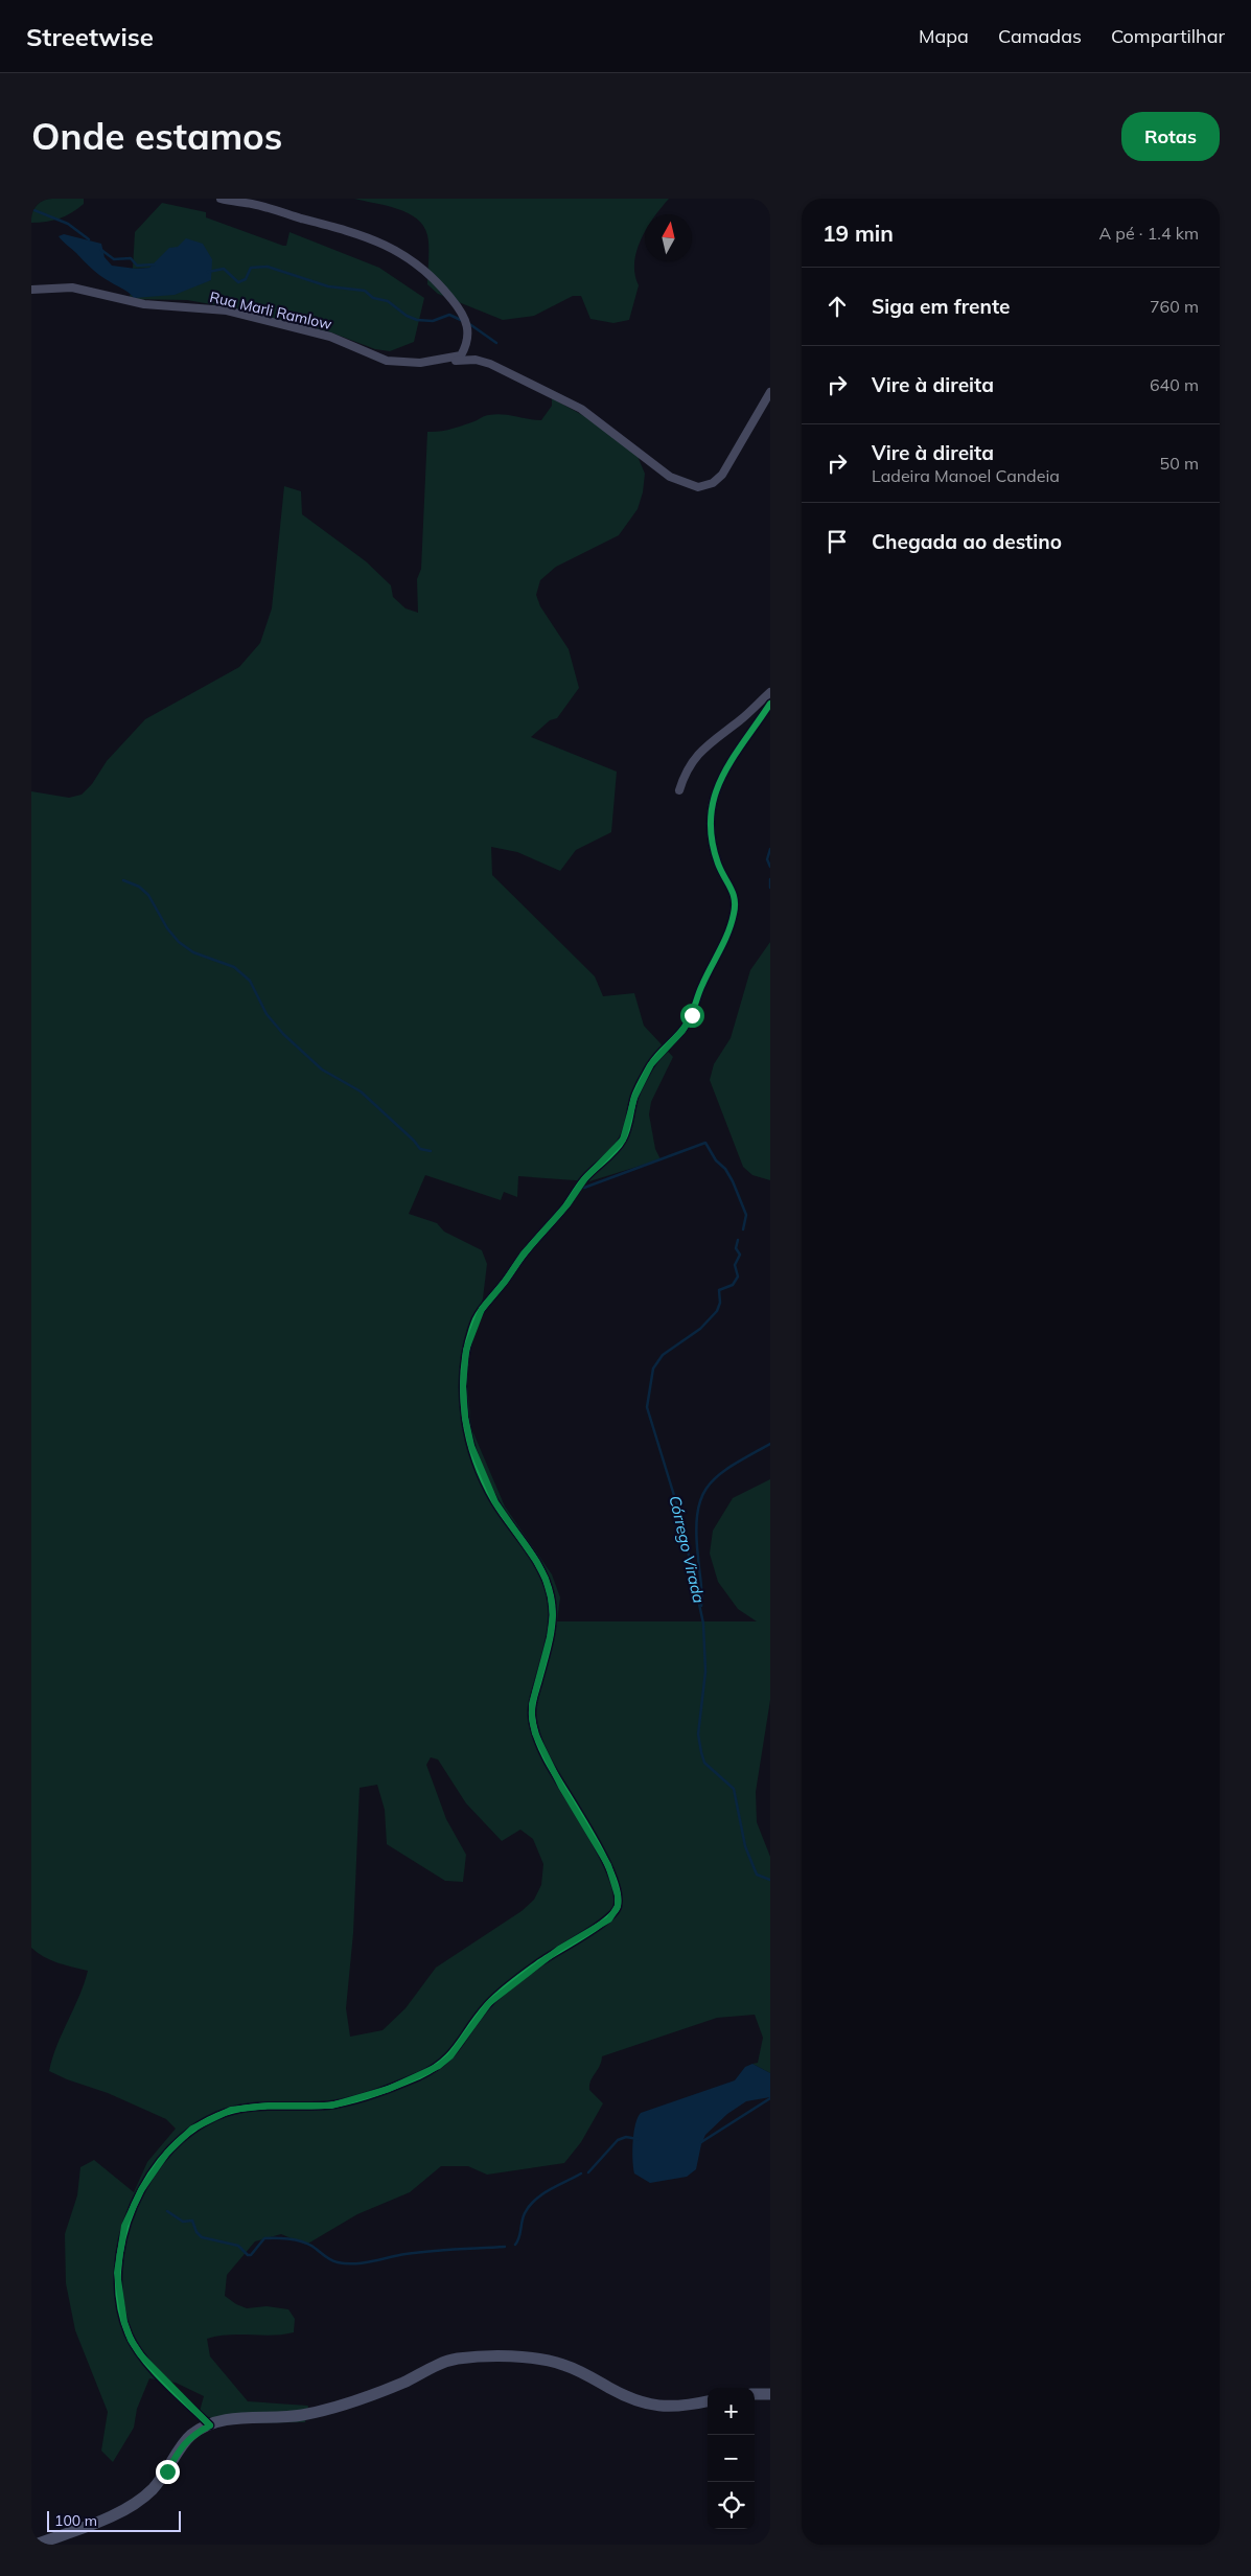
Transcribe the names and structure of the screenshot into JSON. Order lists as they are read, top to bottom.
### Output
{
  "streets": {
    "street": ["Rua Marli Ramlow"]
  },
  "water": ["Córrego Virada"],
  "scale_bar": "100 m",
  "north": "top",
  "page": {
    "header": "Streetwise",
    "nav": ["Mapa", "Camadas", "Compartilhar"],
    "buttons": "Rotas",
    "title": "Onde estamos",
    "heading": ["19 min", "A pé · 1.4 km"],
    "list": [
      ["Siga em frente", "760 m"],
      ["Vire à direita", "640 m"],
      ["Vire à direita", "Ladeira Manoel Candeia", "50 m"],
      "Chegada ao destino"
    ],
    "map_buttons": ["+", "−"],
    "scale": "100 m"
  }
}
